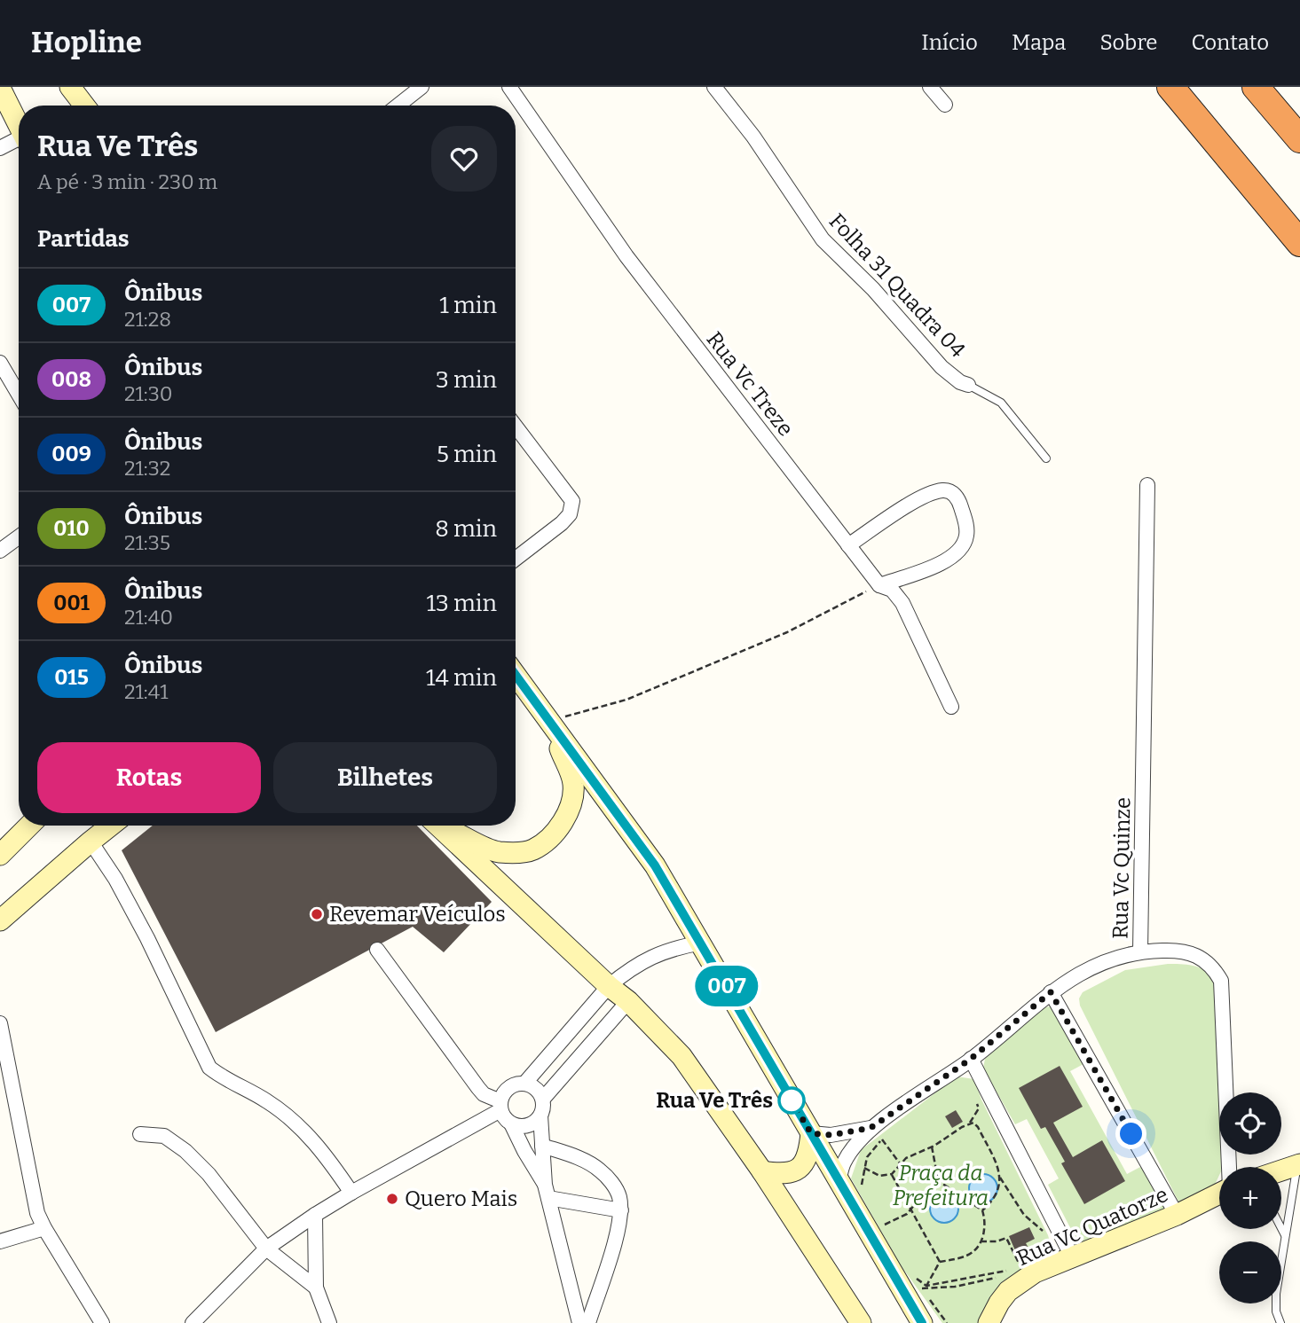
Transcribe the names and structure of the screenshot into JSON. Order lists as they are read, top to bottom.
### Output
{
  "streets": {
    "main road": ["Rua Vc Quatorze"],
    "street": ["Folha 31 Quadra 04", "Rua Vc Treze", "Rua Vc Quinze"]
  },
  "parks": ["Praça da Prefeitura"],
  "places": ["Revemar Veículos", "Rua Ve Três", "Quero Mais"],
  "lines": ["bus line 007"],
  "page": {
    "header": "Hopline",
    "nav": [
      "Início",
      "Mapa",
      "Sobre",
      "Contato"
    ],
    "on_map": "007",
    "heading": [
      ["Rua Ve Três", "A pé · 3 min · 230 m"],
      "Partidas"
    ],
    "list": [
      {
        "mark": "007",
        "name": "Ônibus",
        "note": "21:28",
        "value": "1 min"
      },
      {
        "mark": "008",
        "name": "Ônibus",
        "note": "21:30",
        "value": "3 min"
      },
      {
        "mark": "009",
        "name": "Ônibus",
        "note": "21:32",
        "value": "5 min"
      },
      {
        "mark": "010",
        "name": "Ônibus",
        "note": "21:35",
        "value": "8 min"
      },
      {
        "mark": "001",
        "name": "Ônibus",
        "note": "21:40",
        "value": "13 min"
      },
      {
        "mark": "015",
        "name": "Ônibus",
        "note": "21:41",
        "value": "14 min"
      }
    ],
    "buttons": ["Rotas", "Bilhetes"],
    "map_buttons": ["+", "−"]
  }
}
